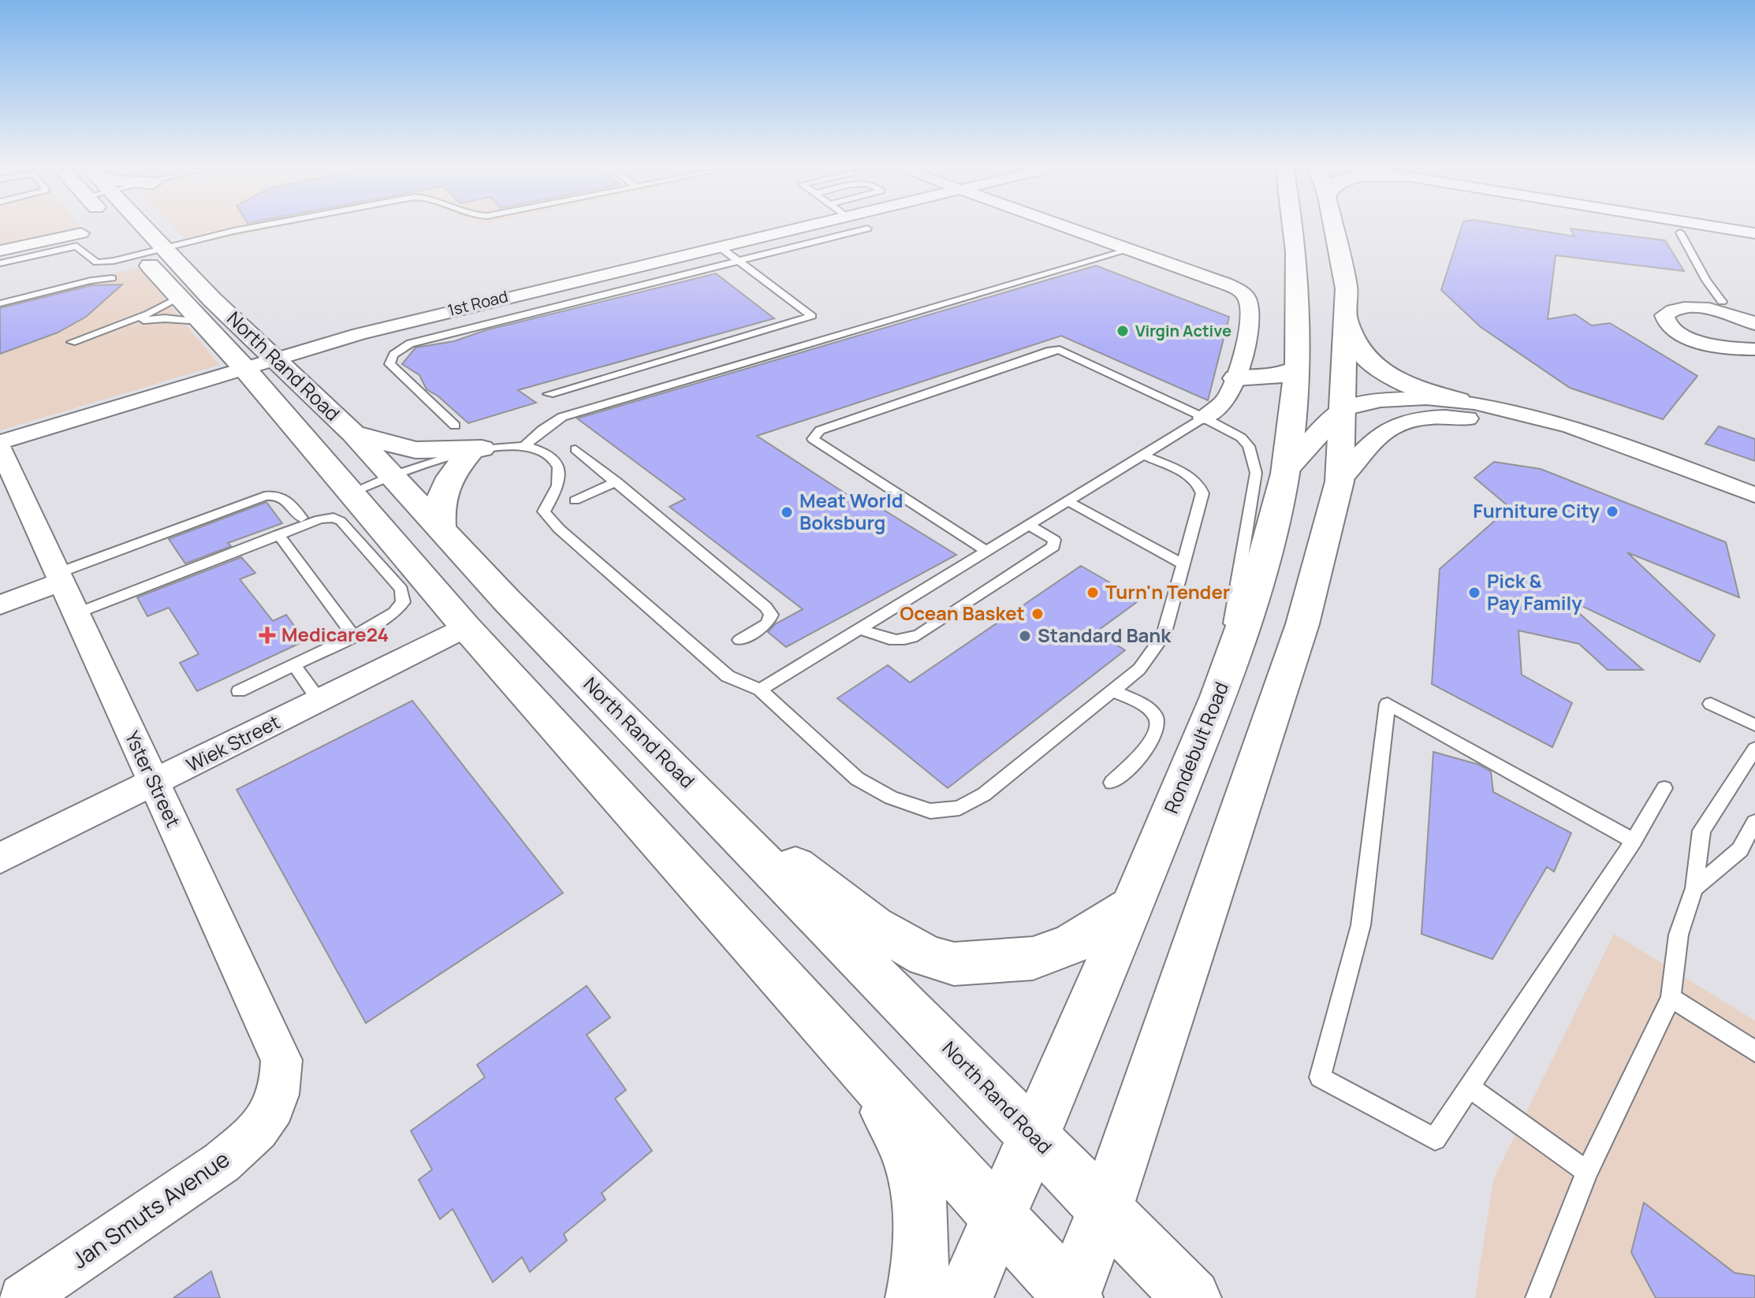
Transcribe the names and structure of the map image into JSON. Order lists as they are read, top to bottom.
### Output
{
  "streets": {
    "main road": ["North Rand Road", "Rondebult Road"],
    "street": [
      "1st Road",
      "Wiek Street",
      "Yster Street",
      "Jan Smuts Avenue"
    ]
  },
  "crossings": [
    ["1st Road", "North Rand Road"],
    ["North Rand Road", "Wiek Street"],
    ["North Rand Road", "Rondebult Road"],
    ["Wiek Street", "Yster Street"],
    ["Yster Street", "Jan Smuts Avenue"]
  ],
  "places": {
    "other": [
      "Virgin Active",
      "Furniture City",
      "Meat World Boksburg",
      "Turn'n Tender",
      "Pick & Pay Family",
      "Ocean Basket",
      "Standard Bank"
    ],
    "health": ["Medicare24"]
  }
}
